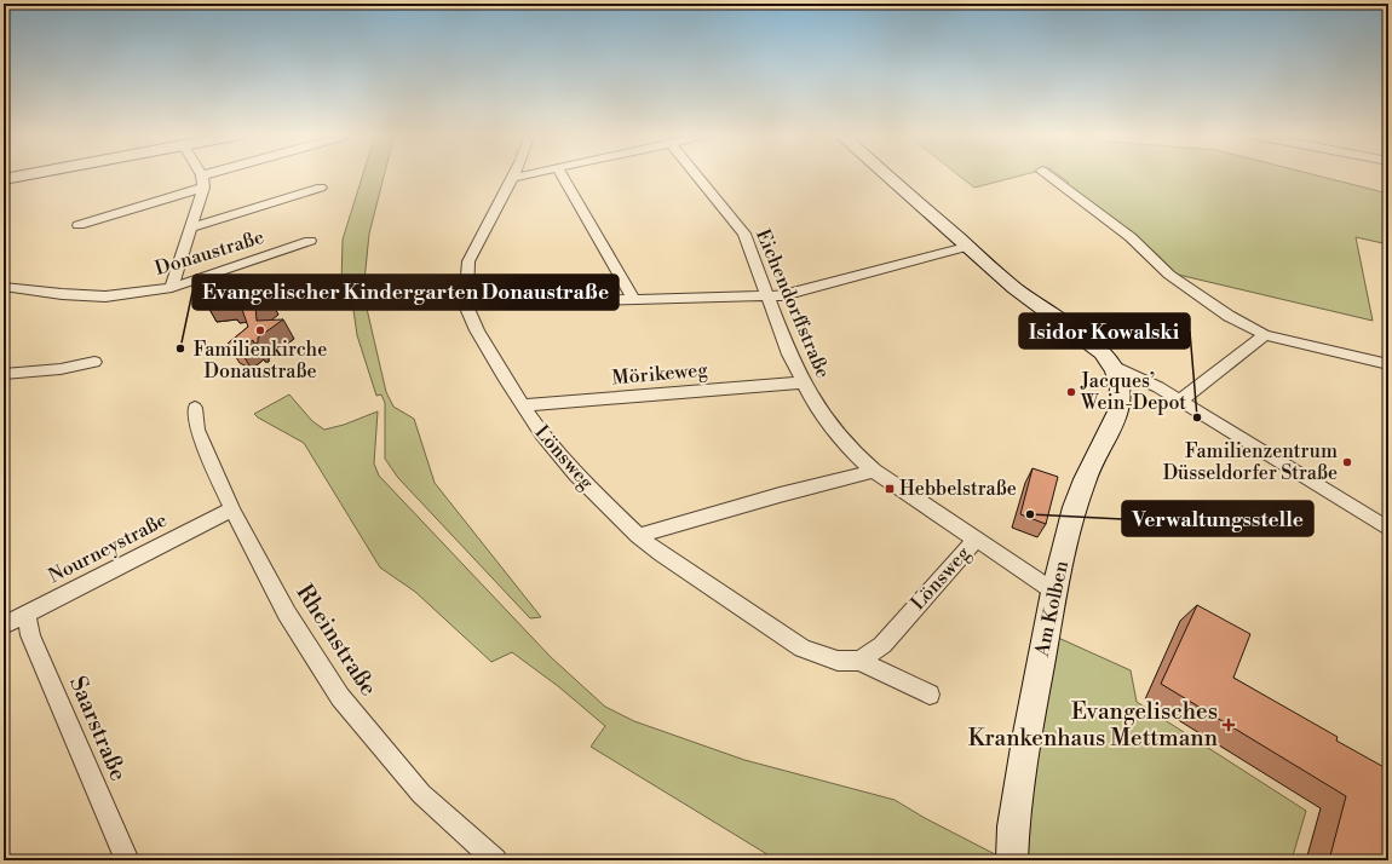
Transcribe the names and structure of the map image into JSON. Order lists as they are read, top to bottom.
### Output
{
  "streets": {
    "street": [
      "Donaustraße",
      "Eichendorffstraße",
      "Mörikeweg",
      "Lönsweg",
      "Nourneystraße",
      "Am Kolben",
      "Rheinstraße",
      "Saarstraße"
    ]
  },
  "crossings": [
    ["Eichendorffstraße", "Mörikeweg"],
    ["Eichendorffstraße", "Lönsweg"],
    ["Mörikeweg", "Lönsweg"],
    ["Lönsweg", "Am Kolben"],
    ["Nourneystraße", "Rheinstraße"],
    ["Nourneystraße", "Saarstraße"]
  ],
  "places": {
    "other": [
      "Familienkirche Donaustraße",
      "Evangelischer Kindergarten Donaustraße",
      "Jacques’ Wein-Depot",
      "Isidor Kowalski",
      "Familienzentrum Düsseldorfer Straße",
      "Verwaltungsstelle"
    ],
    "transit": ["Hebbelstraße"],
    "health": ["Evangelisches Krankenhaus Mettmann"]
  }
}
